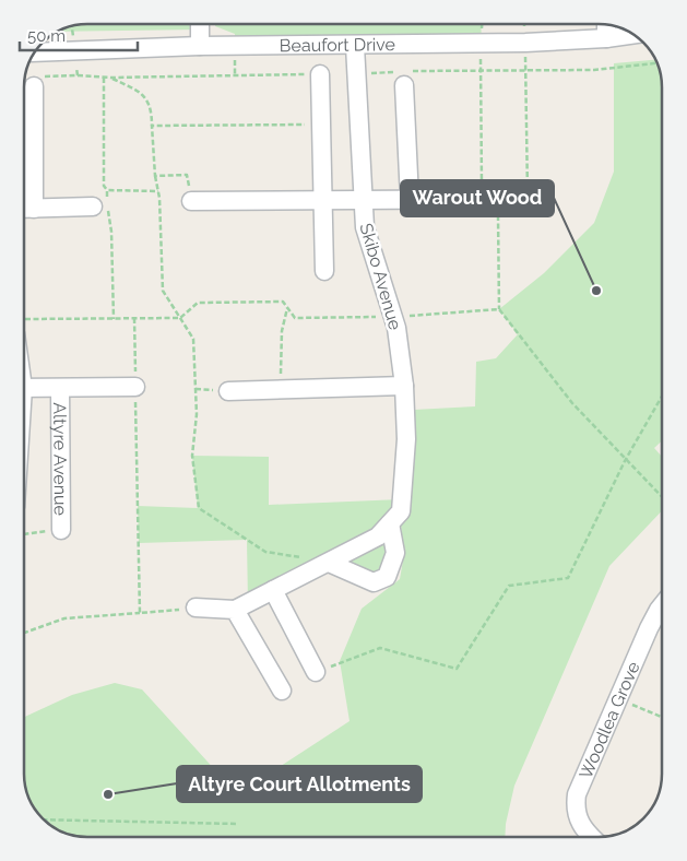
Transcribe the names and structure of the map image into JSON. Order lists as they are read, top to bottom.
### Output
{
  "streets": {
    "street": [
      "Beaufort Drive",
      "Skibo Avenue",
      "Altyre Avenue",
      "Woodlea Grove"
    ]
  },
  "crossings": [
    ["Beaufort Drive", "Skibo Avenue"]
  ],
  "places": ["Warout Wood", "Altyre Court Allotments"],
  "scale_bar": "50 m"
}
